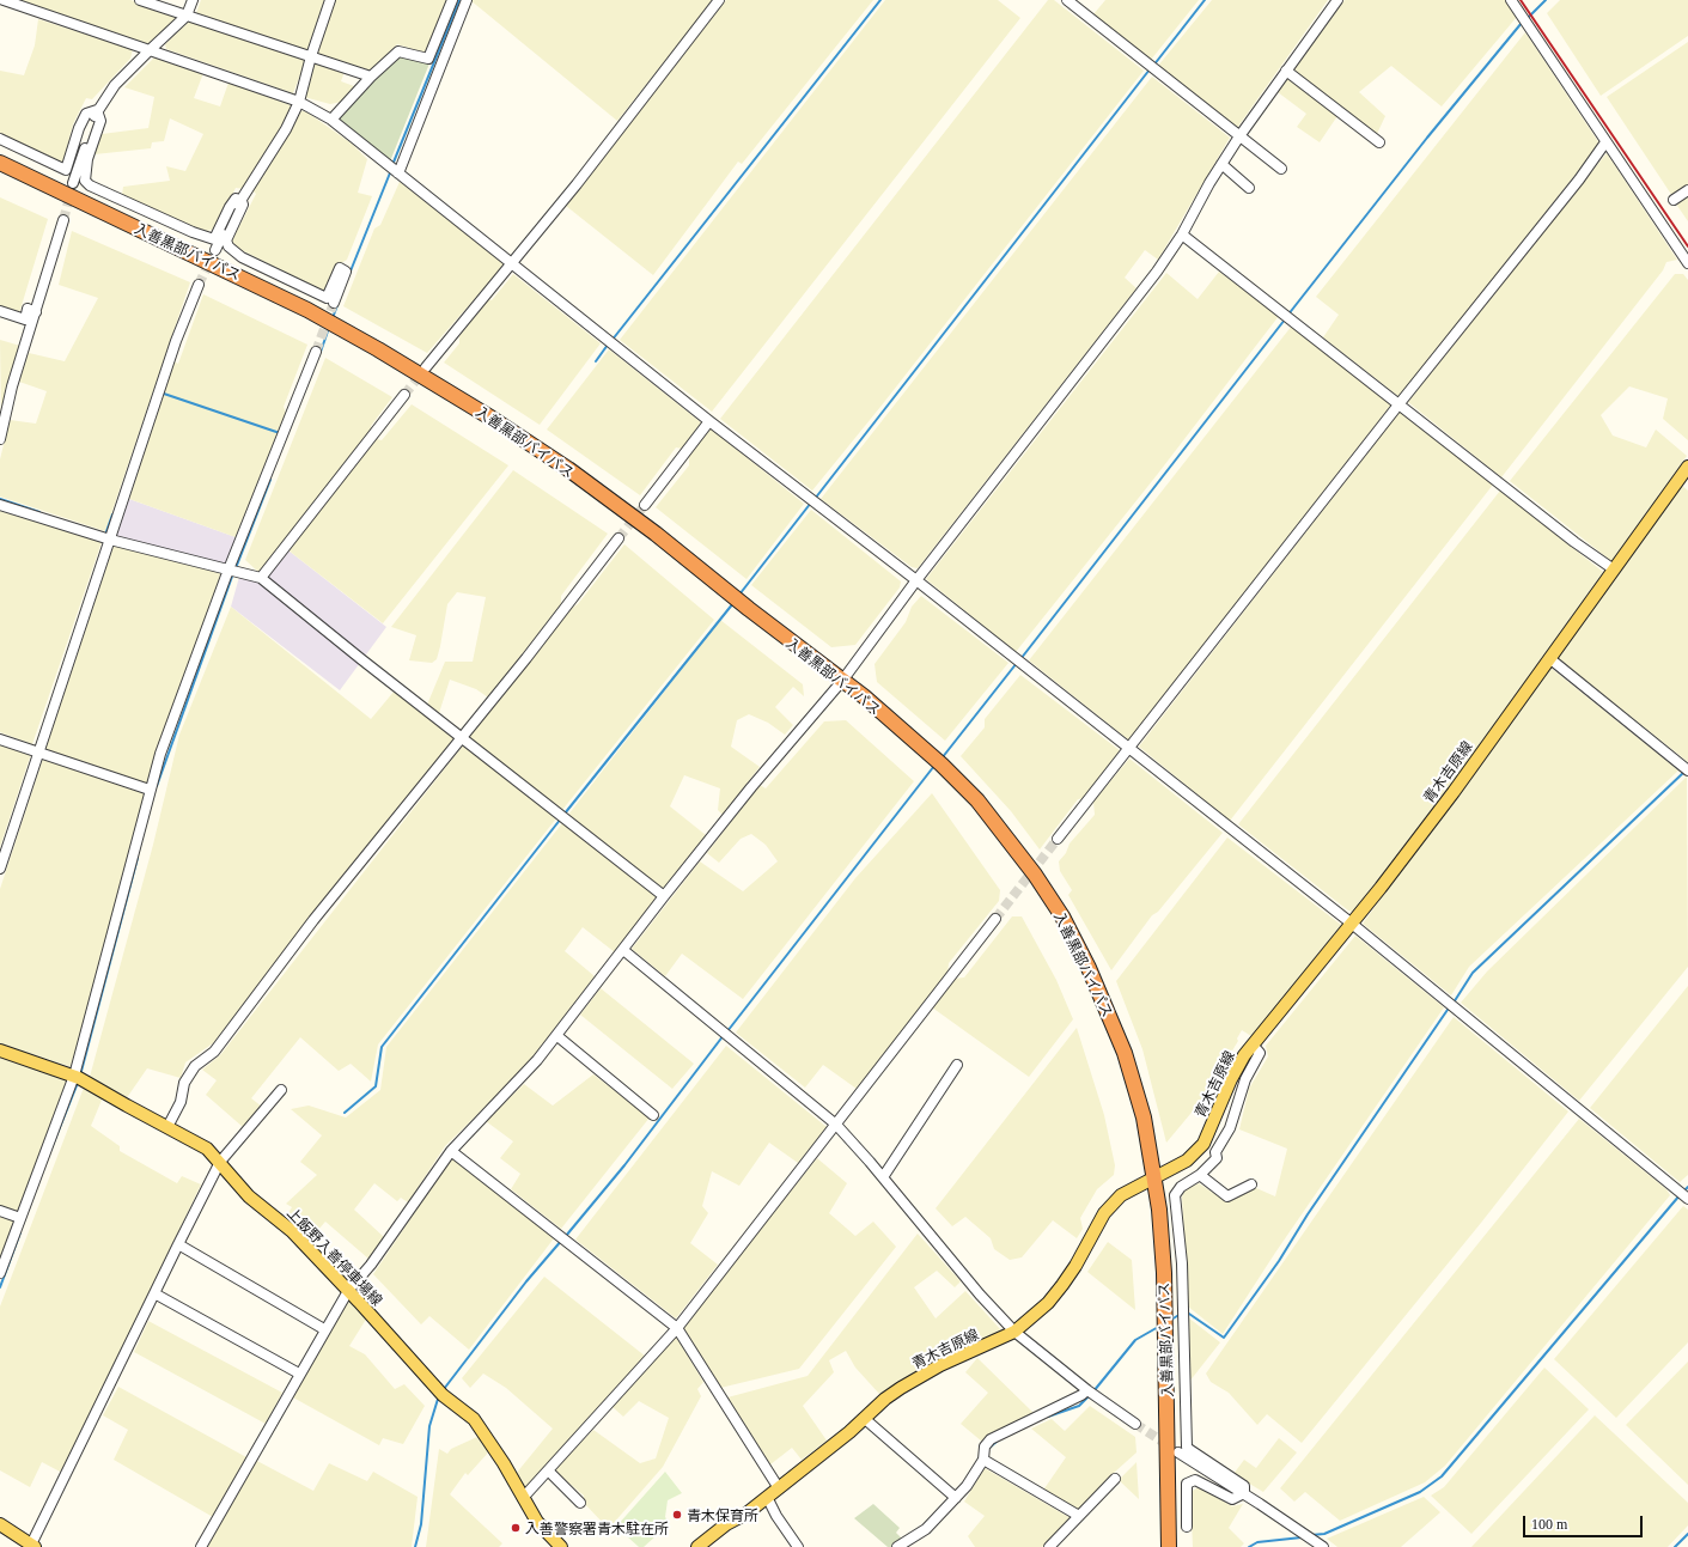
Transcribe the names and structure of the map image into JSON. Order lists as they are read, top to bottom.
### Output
{
  "streets": {
    "highway": ["入善黒部バイパス"],
    "main road": ["青木吉原線", "上飯野入善停車場線"]
  },
  "crossings": [
    ["入善黒部バイパス", "青木吉原線"]
  ],
  "places": ["青木保育所", "入善警察署青木駐在所"],
  "scale_bar": "100 m"
}
